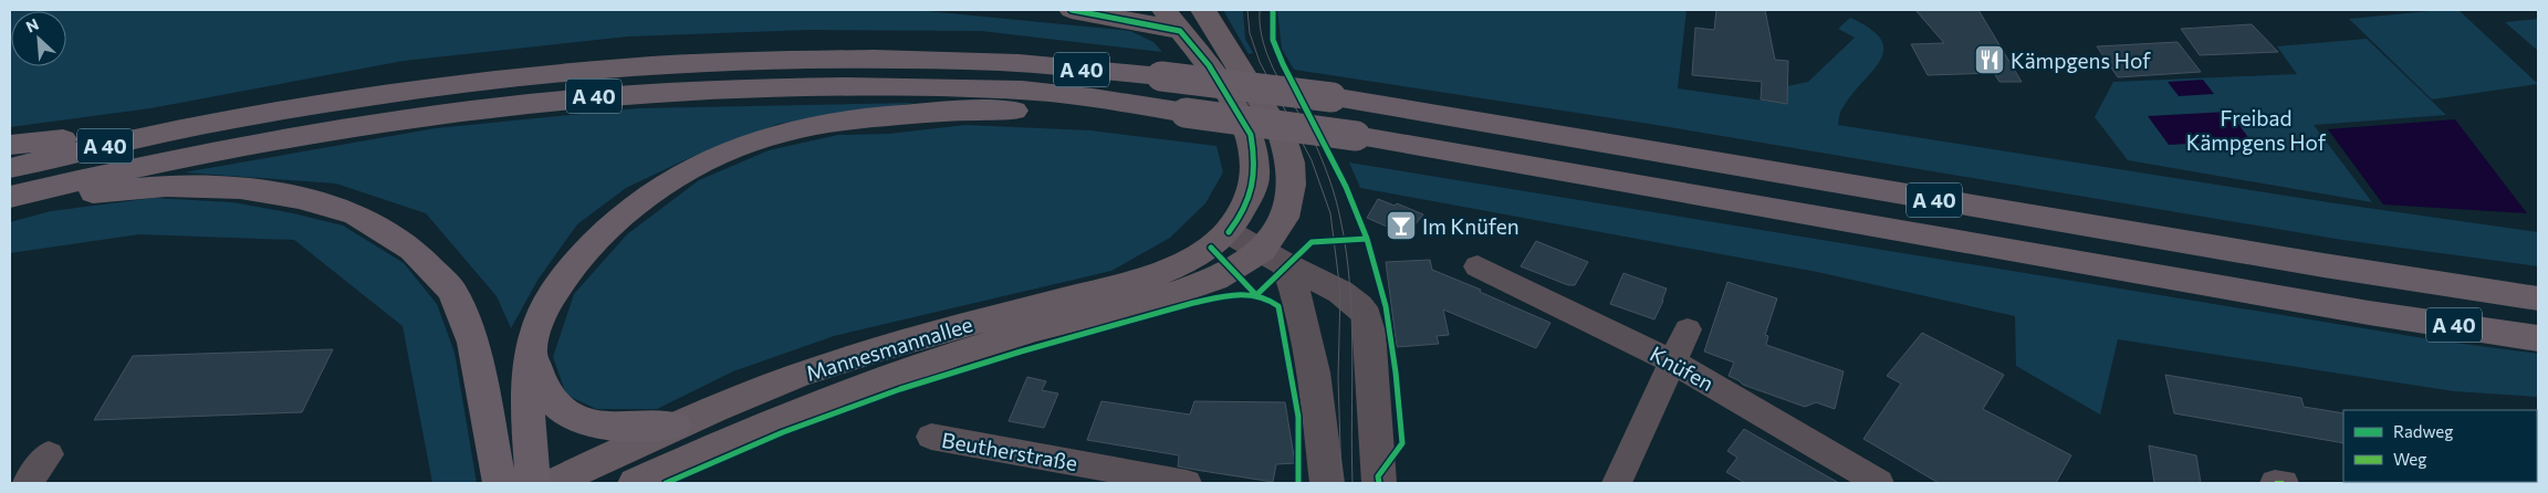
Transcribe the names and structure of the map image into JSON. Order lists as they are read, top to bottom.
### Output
{
  "streets": {
    "highway": ["A 40"],
    "main road": ["Mannesmannallee"],
    "street": ["Knüfen", "Beutherstraße"]
  },
  "parks": ["Freibad Kämpgens Hof"],
  "places": {
    "restaurant": ["Kämpgens Hof"],
    "bar": ["Im Knüfen"]
  },
  "legend": ["Radweg", "Weg"],
  "north": "top left"
}
